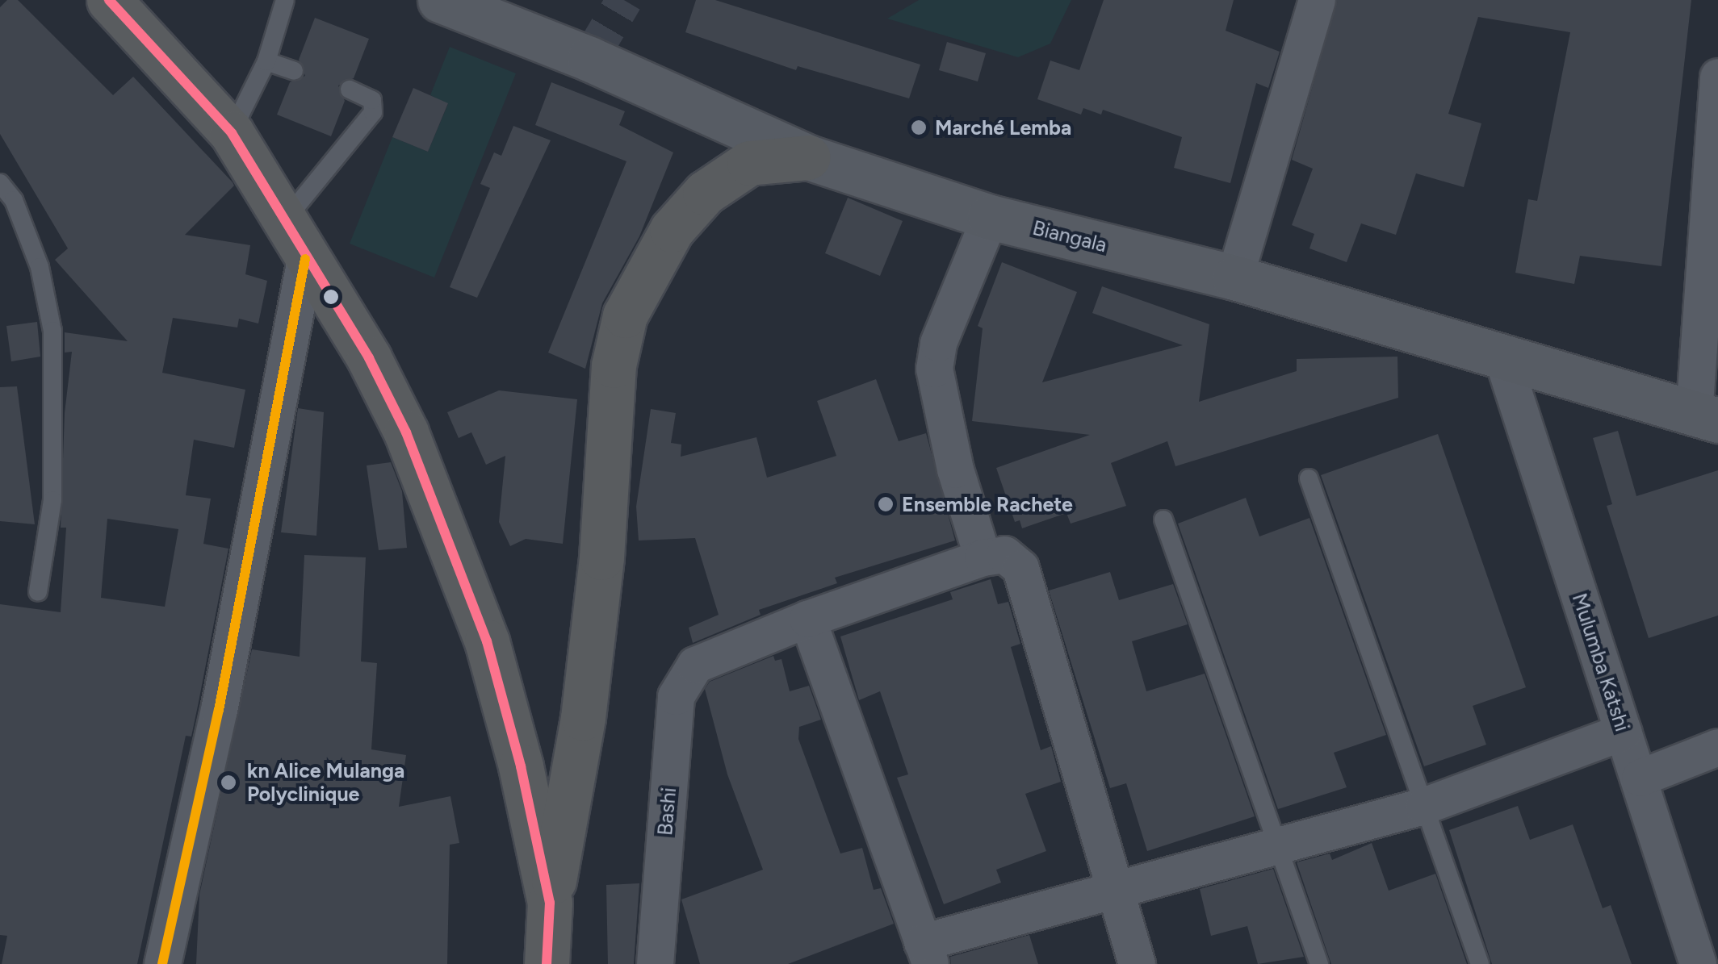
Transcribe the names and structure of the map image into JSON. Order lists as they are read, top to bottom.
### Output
{
  "streets": {
    "street": ["Biangala", "Mulumba Katshi", "Bashi"]
  },
  "crossings": [
    ["Biangala", "Mulumba Katshi"]
  ],
  "places": ["Marché Lemba", "Ensemble Rachete", "kn Alice Mulanga Polyclinique"]
}
